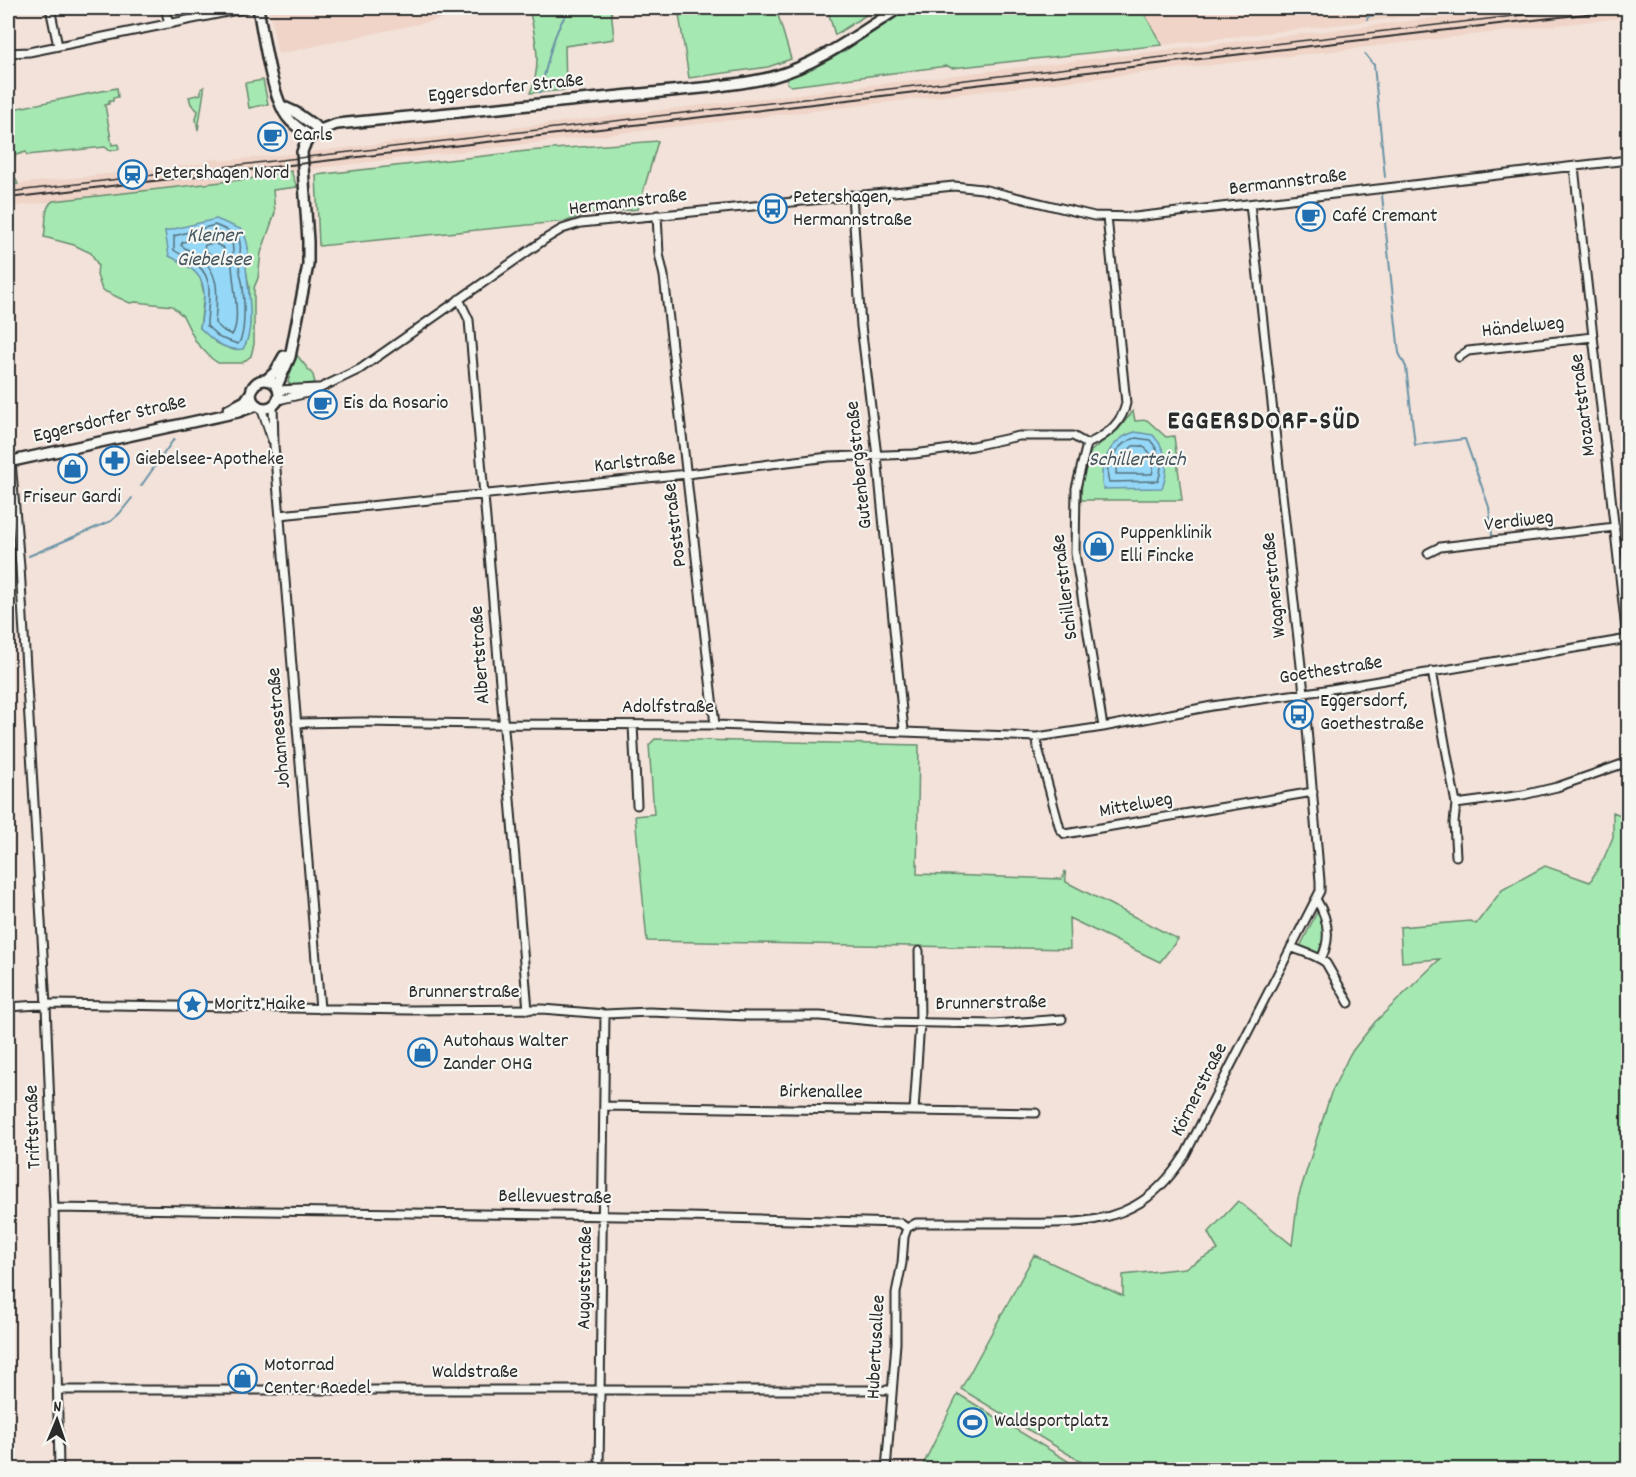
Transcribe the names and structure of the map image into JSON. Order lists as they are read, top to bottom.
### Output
{
  "streets": {
    "street": [
      "Eggersdorfer Straße",
      "Bermannstraße",
      "Hermannstraße",
      "Händelweg",
      "Mozartstraße",
      "Karlstraße",
      "Gutenbergstraße",
      "Verdiweg",
      "Poststraße",
      "Wagnerstraße",
      "Schillerstraße",
      "Albertstraße",
      "Goethestraße",
      "Adolfstraße",
      "Johannesstraße",
      "Mittelweg",
      "Brunnerstraße",
      "Körnerstraße",
      "Birkenallee",
      "Triftstraße",
      "Bellevuestraße",
      "Auguststraße",
      "Hubertusallee",
      "Waldstraße"
    ]
  },
  "crossings": [
    ["Eggersdorfer Straße", "Hermannstraße"],
    ["Eggersdorfer Straße", "Johannesstraße"],
    ["Eggersdorfer Straße", "Triftstraße"],
    ["Bermannstraße", "Hermannstraße"],
    ["Bermannstraße", "Mozartstraße"],
    ["Bermannstraße", "Wagnerstraße"],
    ["Hermannstraße", "Gutenbergstraße"],
    ["Hermannstraße", "Poststraße"],
    ["Hermannstraße", "Albertstraße"],
    ["Hermannstraße", "Johannesstraße"],
    ["Händelweg", "Mozartstraße"],
    ["Mozartstraße", "Verdiweg"],
    ["Mozartstraße", "Goethestraße"],
    ["Karlstraße", "Gutenbergstraße"],
    ["Karlstraße", "Poststraße"],
    ["Karlstraße", "Schillerstraße"],
    ["Karlstraße", "Albertstraße"],
    ["Karlstraße", "Johannesstraße"],
    ["Gutenbergstraße", "Adolfstraße"],
    ["Poststraße", "Adolfstraße"],
    ["Wagnerstraße", "Goethestraße"],
    ["Wagnerstraße", "Mittelweg"],
    ["Wagnerstraße", "Körnerstraße"],
    ["Schillerstraße", "Goethestraße"],
    ["Albertstraße", "Adolfstraße"],
    ["Albertstraße", "Brunnerstraße"],
    ["Goethestraße", "Adolfstraße"],
    ["Goethestraße", "Mittelweg"],
    ["Adolfstraße", "Johannesstraße"],
    ["Adolfstraße", "Mittelweg"],
    ["Johannesstraße", "Brunnerstraße"],
    ["Brunnerstraße", "Birkenallee"],
    ["Brunnerstraße", "Triftstraße"],
    ["Brunnerstraße", "Auguststraße"],
    ["Körnerstraße", "Bellevuestraße"],
    ["Birkenallee", "Auguststraße"],
    ["Triftstraße", "Bellevuestraße"],
    ["Triftstraße", "Waldstraße"],
    ["Bellevuestraße", "Auguststraße"],
    ["Bellevuestraße", "Hubertusallee"],
    ["Auguststraße", "Waldstraße"],
    ["Hubertusallee", "Waldstraße"]
  ],
  "districts": ["EGGERSDORF-SÜD"],
  "water": ["Kleiner Giebelsee", "Schillerteich"],
  "places": {
    "cafe": ["Carls", "Café Cremant", "Eis da Rosario"],
    "station": ["Petershagen Nord"],
    "bus stop": ["Petershagen, Hermannstraße", "Eggersdorf, Goethestraße"],
    "pharmacy": ["Giebelsee-Apotheke"],
    "shop": [
      "Friseur Gardi",
      "Puppenklinik Elli Fincke",
      "Autohaus Walter Zander OHG",
      "Motorrad Center Raedel"
    ],
    "place": ["Moritz Haike"],
    "sports": ["Waldsportplatz"]
  },
  "north": "top"
}
